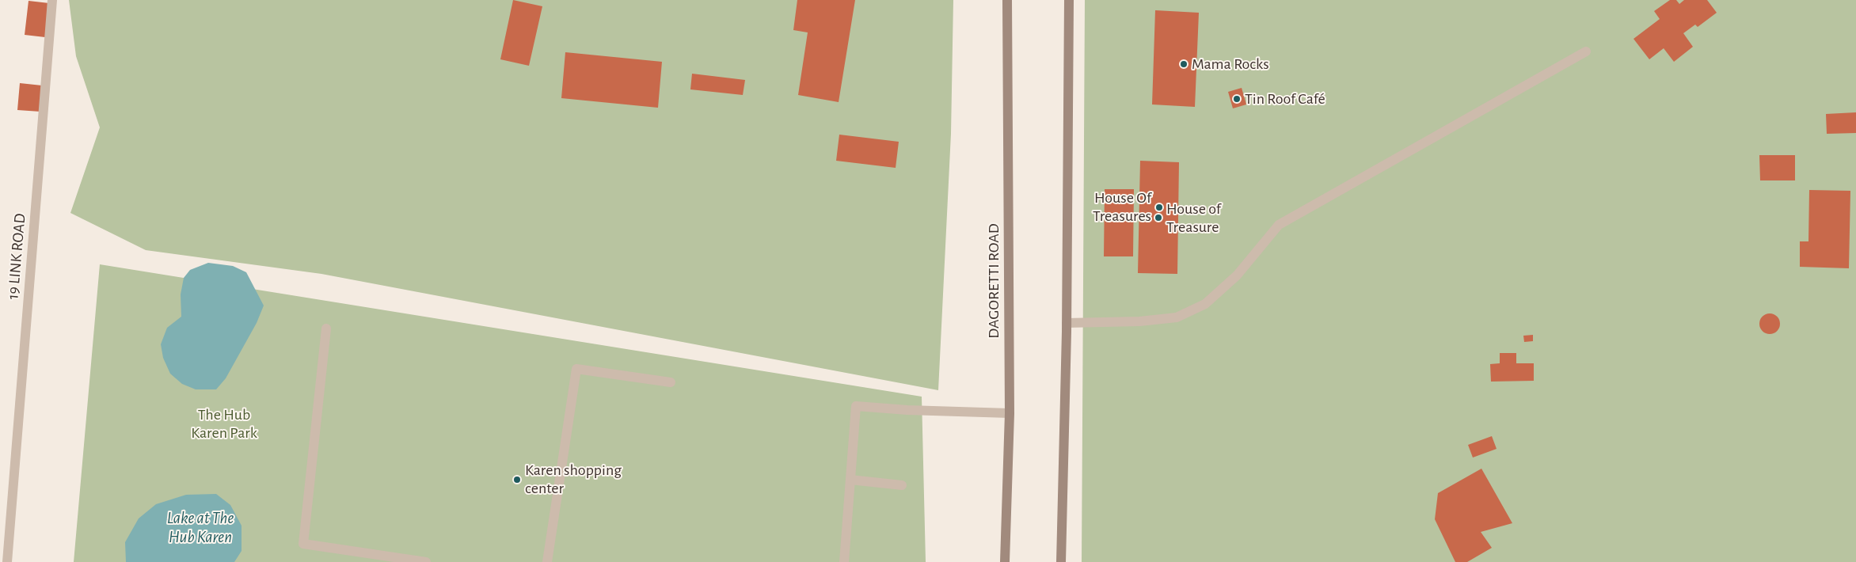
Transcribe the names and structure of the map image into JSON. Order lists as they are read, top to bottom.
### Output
{
  "streets": {
    "main road": ["DAGORETTI ROAD"],
    "street": ["19 LINK ROAD"]
  },
  "water": ["Lake at The Hub Karen"],
  "parks": ["The Hub Karen Park"],
  "places": [
    "Mama Rocks",
    "Tin Roof Café",
    "House Of Treasures",
    "House of Treasure",
    "Karen shopping center"
  ]
}
